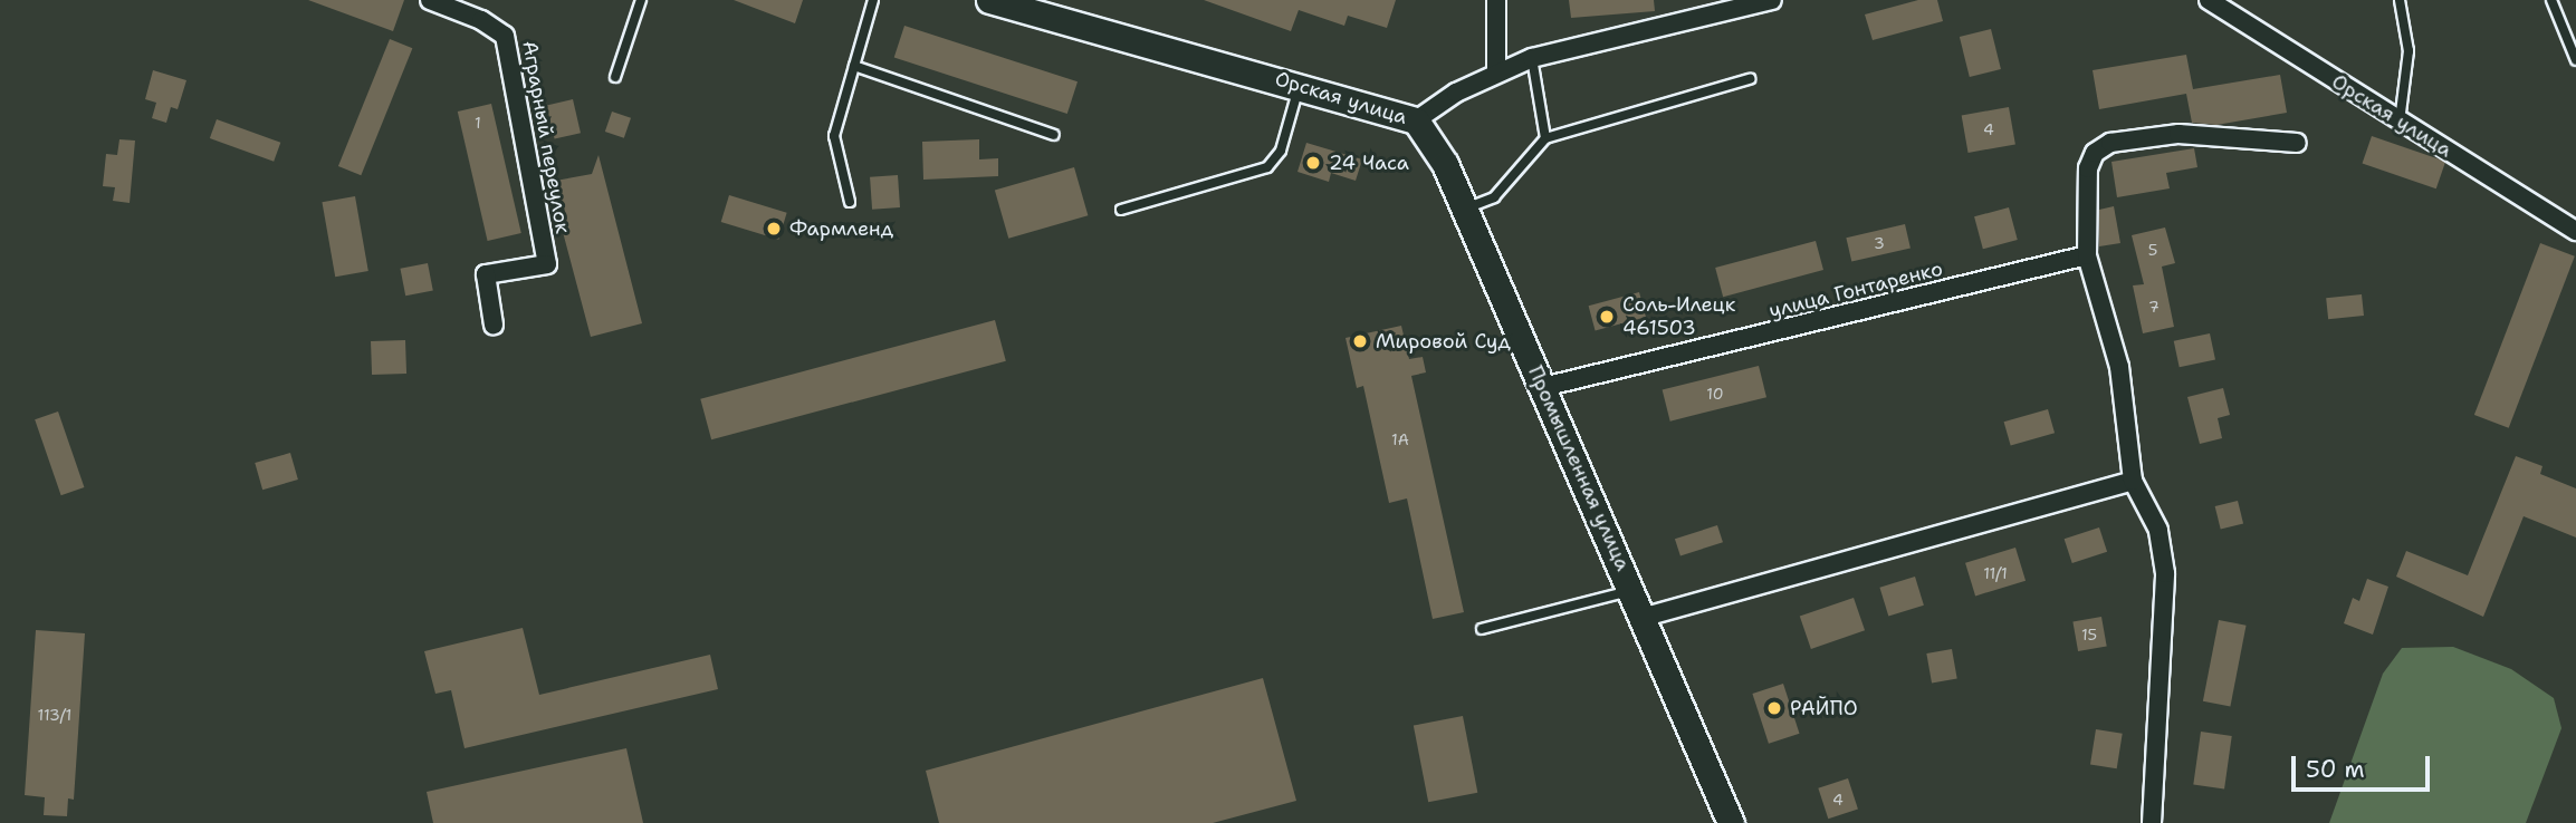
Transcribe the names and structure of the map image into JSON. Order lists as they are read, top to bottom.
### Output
{
  "streets": {
    "street": [
      "Орская улица",
      "Аграрный переулок",
      "улица Гонтаренко",
      "Промышленная улица"
    ]
  },
  "crossings": [
    ["Орская улица", "Промышленная улица"],
    ["улица Гонтаренко", "Промышленная улица"]
  ],
  "places": [
    "24 Часа",
    "Фармленд",
    "Соль-Илецк 461503",
    "Мировой Суд",
    "РАЙПО"
  ],
  "house_numbers": [
    "1",
    "4",
    "3",
    "5",
    "7",
    "10",
    "1А",
    "11/1",
    "15",
    "113/1",
    "4"
  ],
  "scale_bar": "50 m"
}
